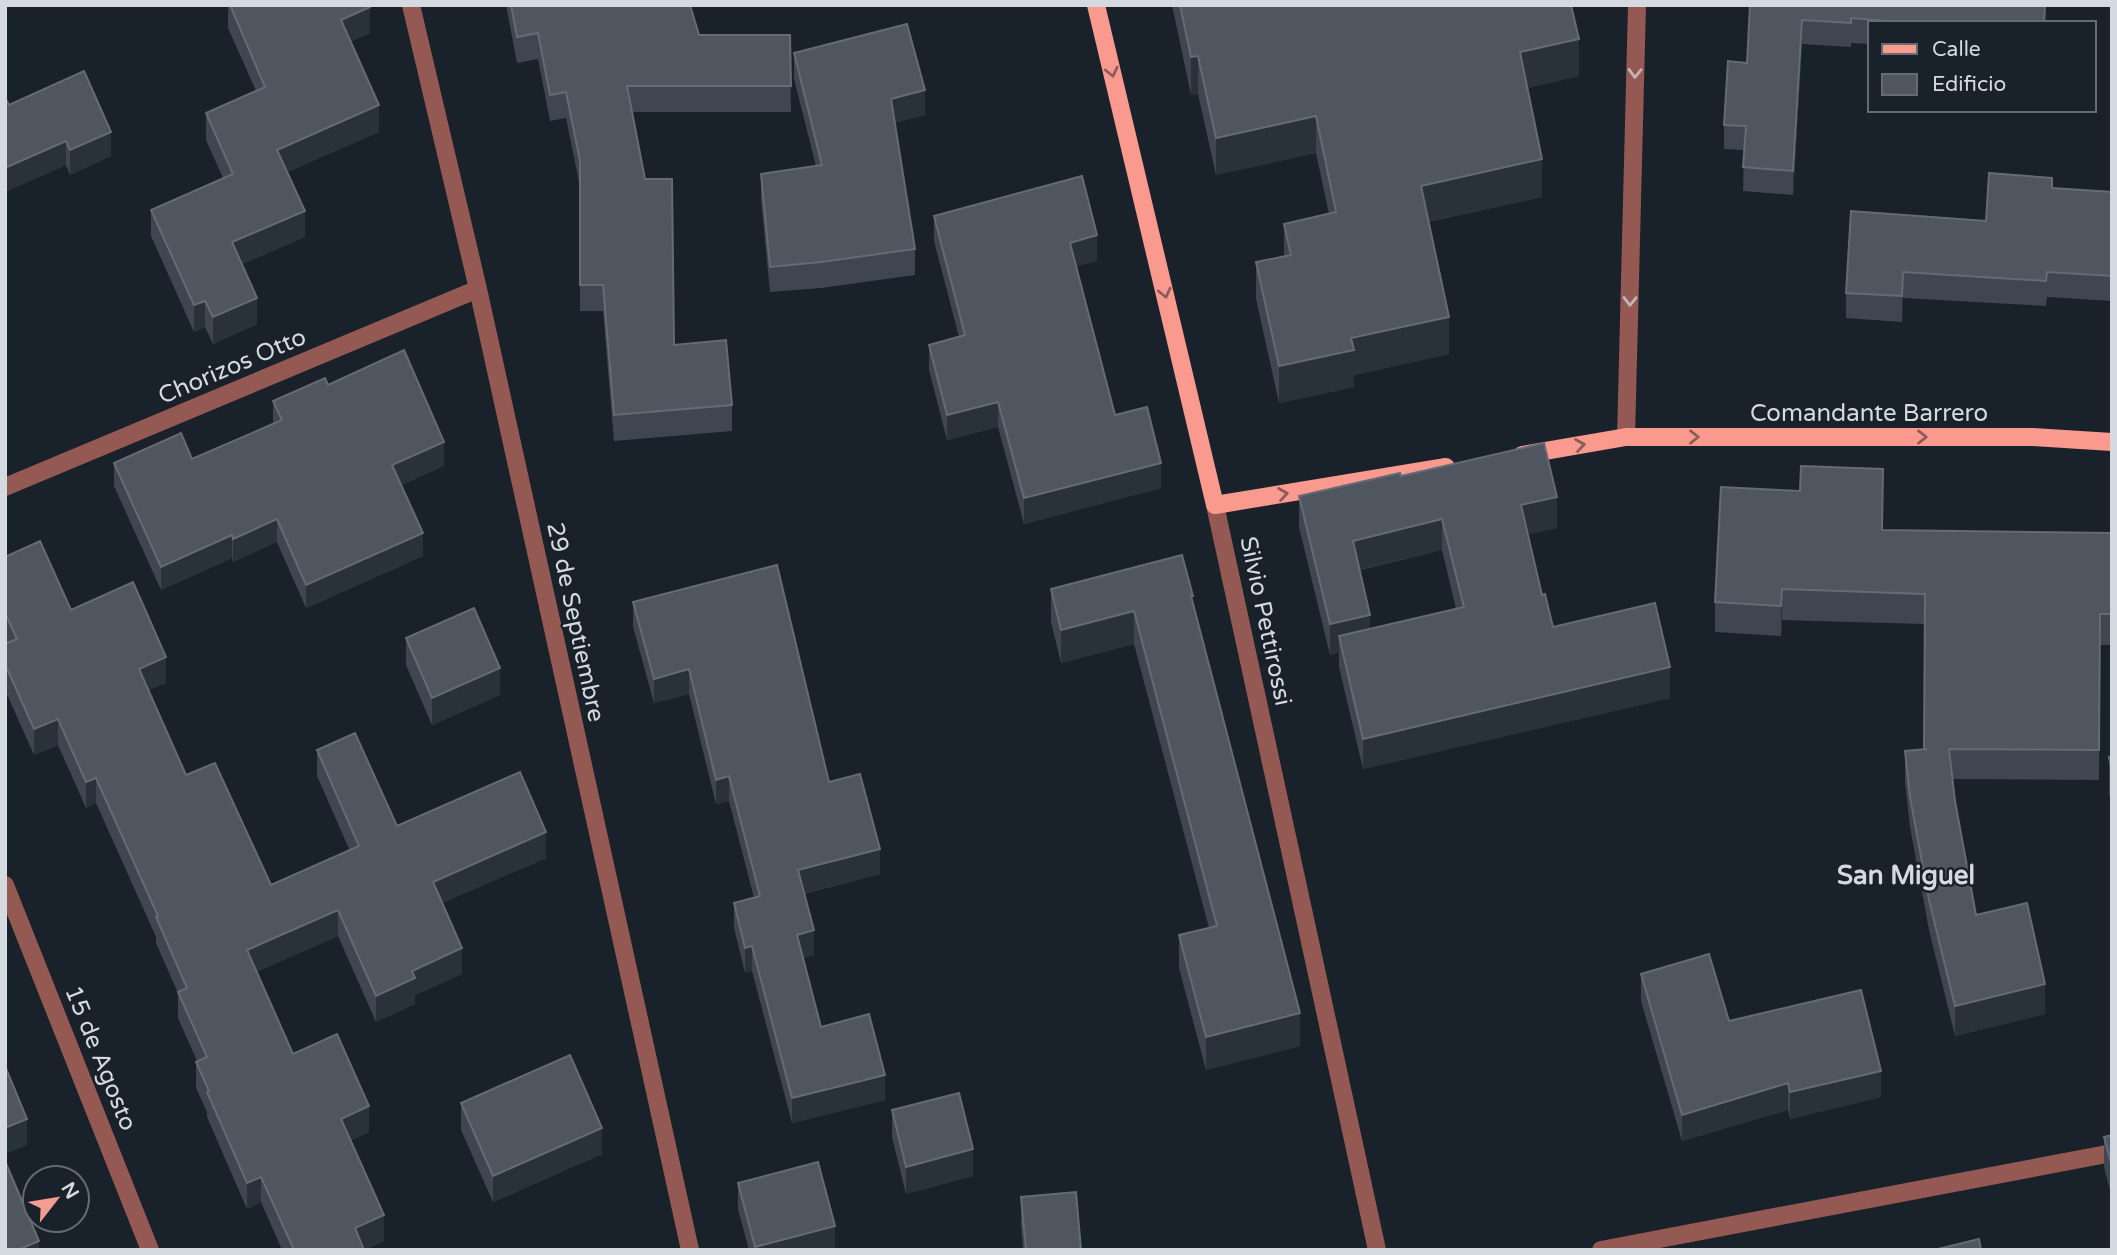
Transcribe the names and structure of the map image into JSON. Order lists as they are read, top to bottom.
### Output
{
  "streets": {
    "main road": ["Comandante Barrero", "Silvio Pettirossi"],
    "street": ["Chorizos Otto", "29 de Septiembre", "15 de Agosto"]
  },
  "crossings": [
    ["Chorizos Otto", "29 de Septiembre"]
  ],
  "one_way": ["Comandante Barrero", "Silvio Pettirossi"],
  "districts": ["San Miguel"],
  "legend": ["Calle", "Edificio"],
  "north": "top right"
}
